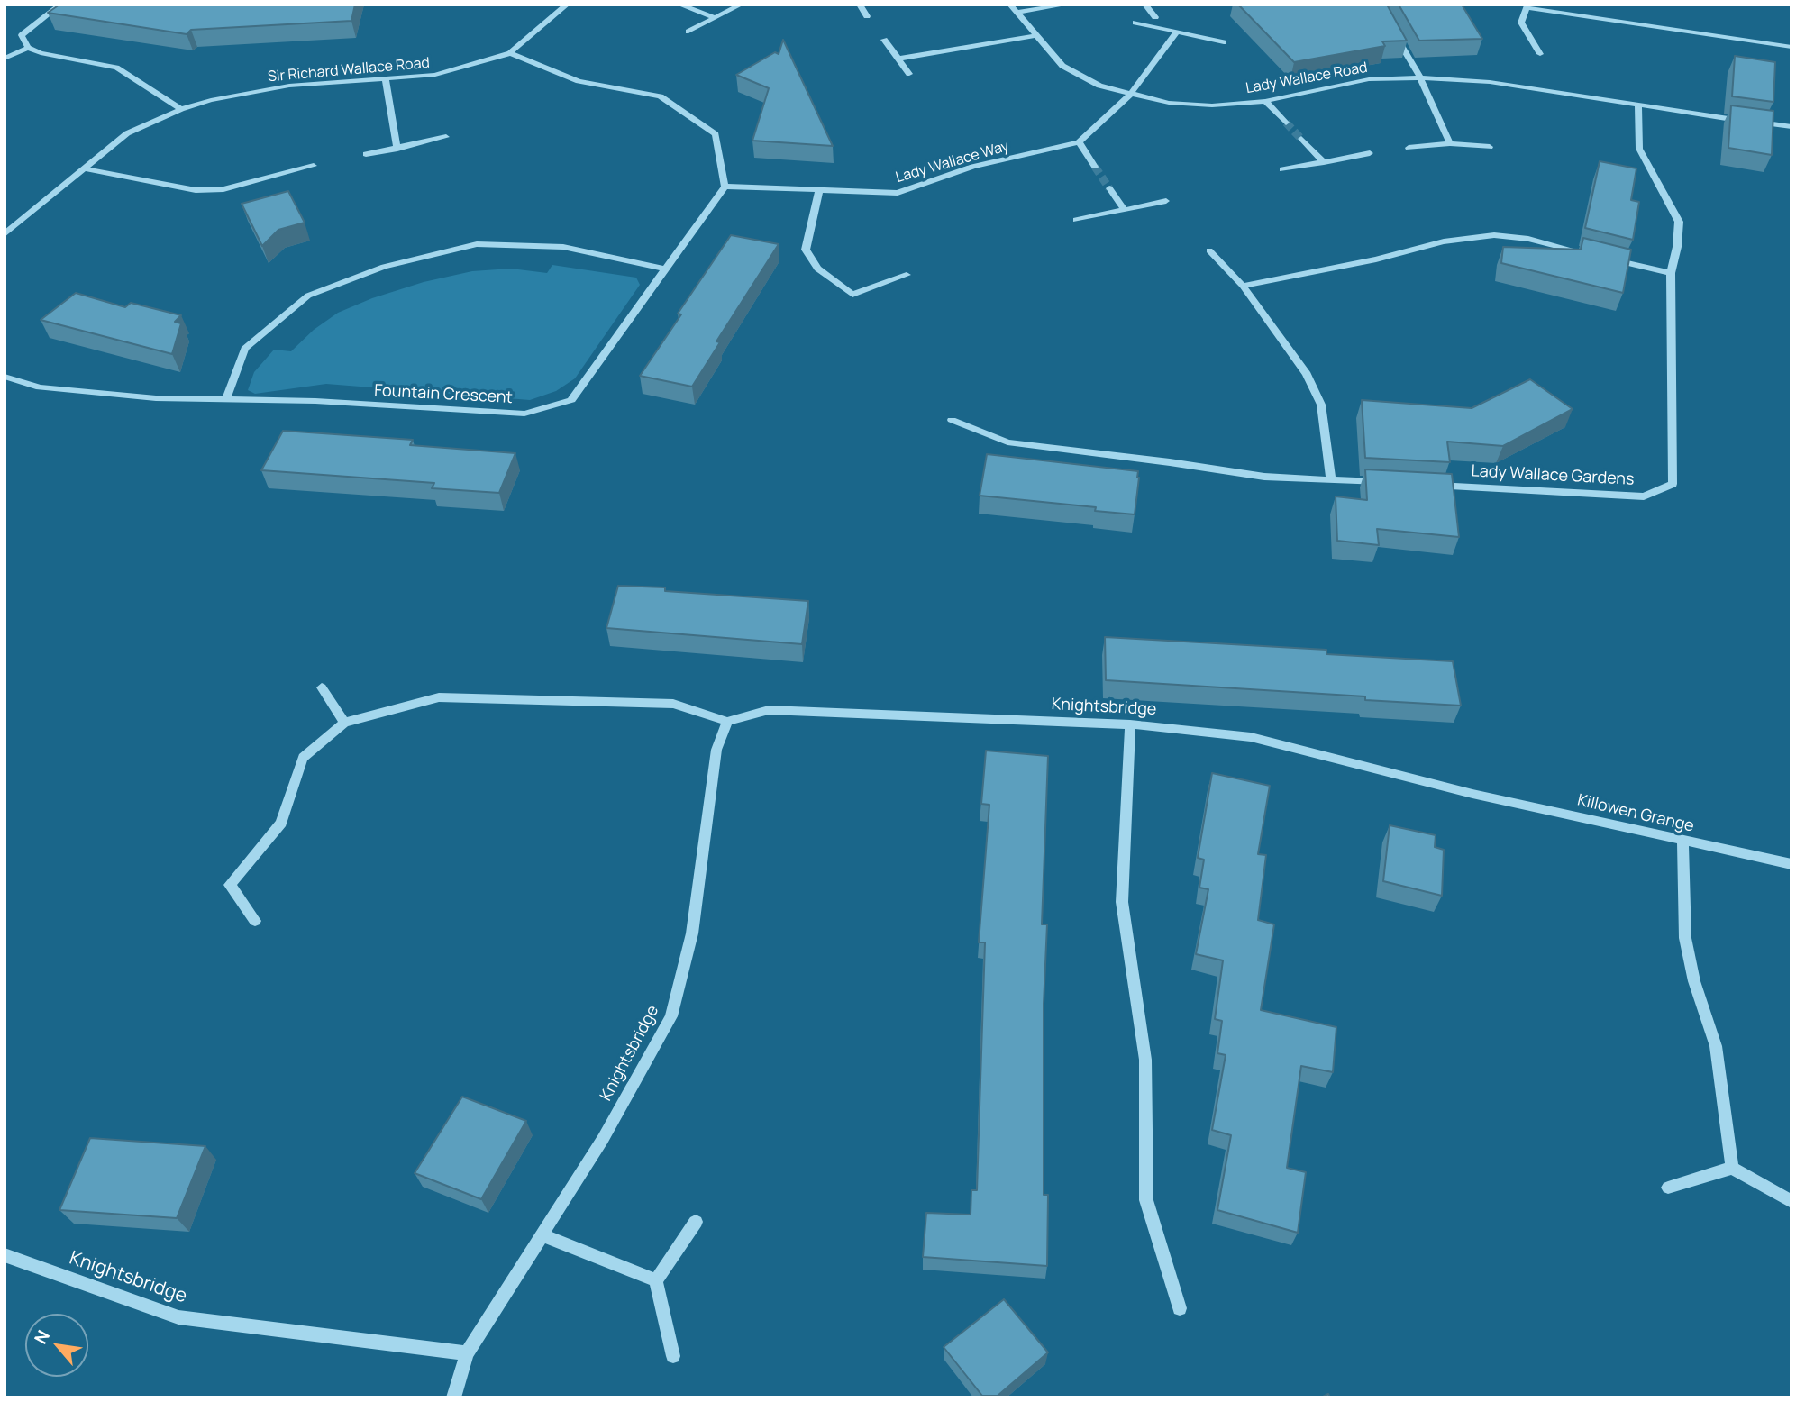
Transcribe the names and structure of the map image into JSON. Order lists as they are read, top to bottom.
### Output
{
  "streets": {
    "street": [
      "Sir Richard Wallace Road",
      "Lady Wallace Road",
      "Lady Wallace Way",
      "Fountain Crescent",
      "Lady Wallace Gardens",
      "Knightsbridge",
      "Killowen Grange"
    ]
  },
  "crossings": [
    ["Lady Wallace Road", "Lady Wallace Gardens"],
    ["Lady Wallace Way", "Fountain Crescent"],
    ["Knightsbridge", "Killowen Grange"]
  ],
  "north": "top left"
}
